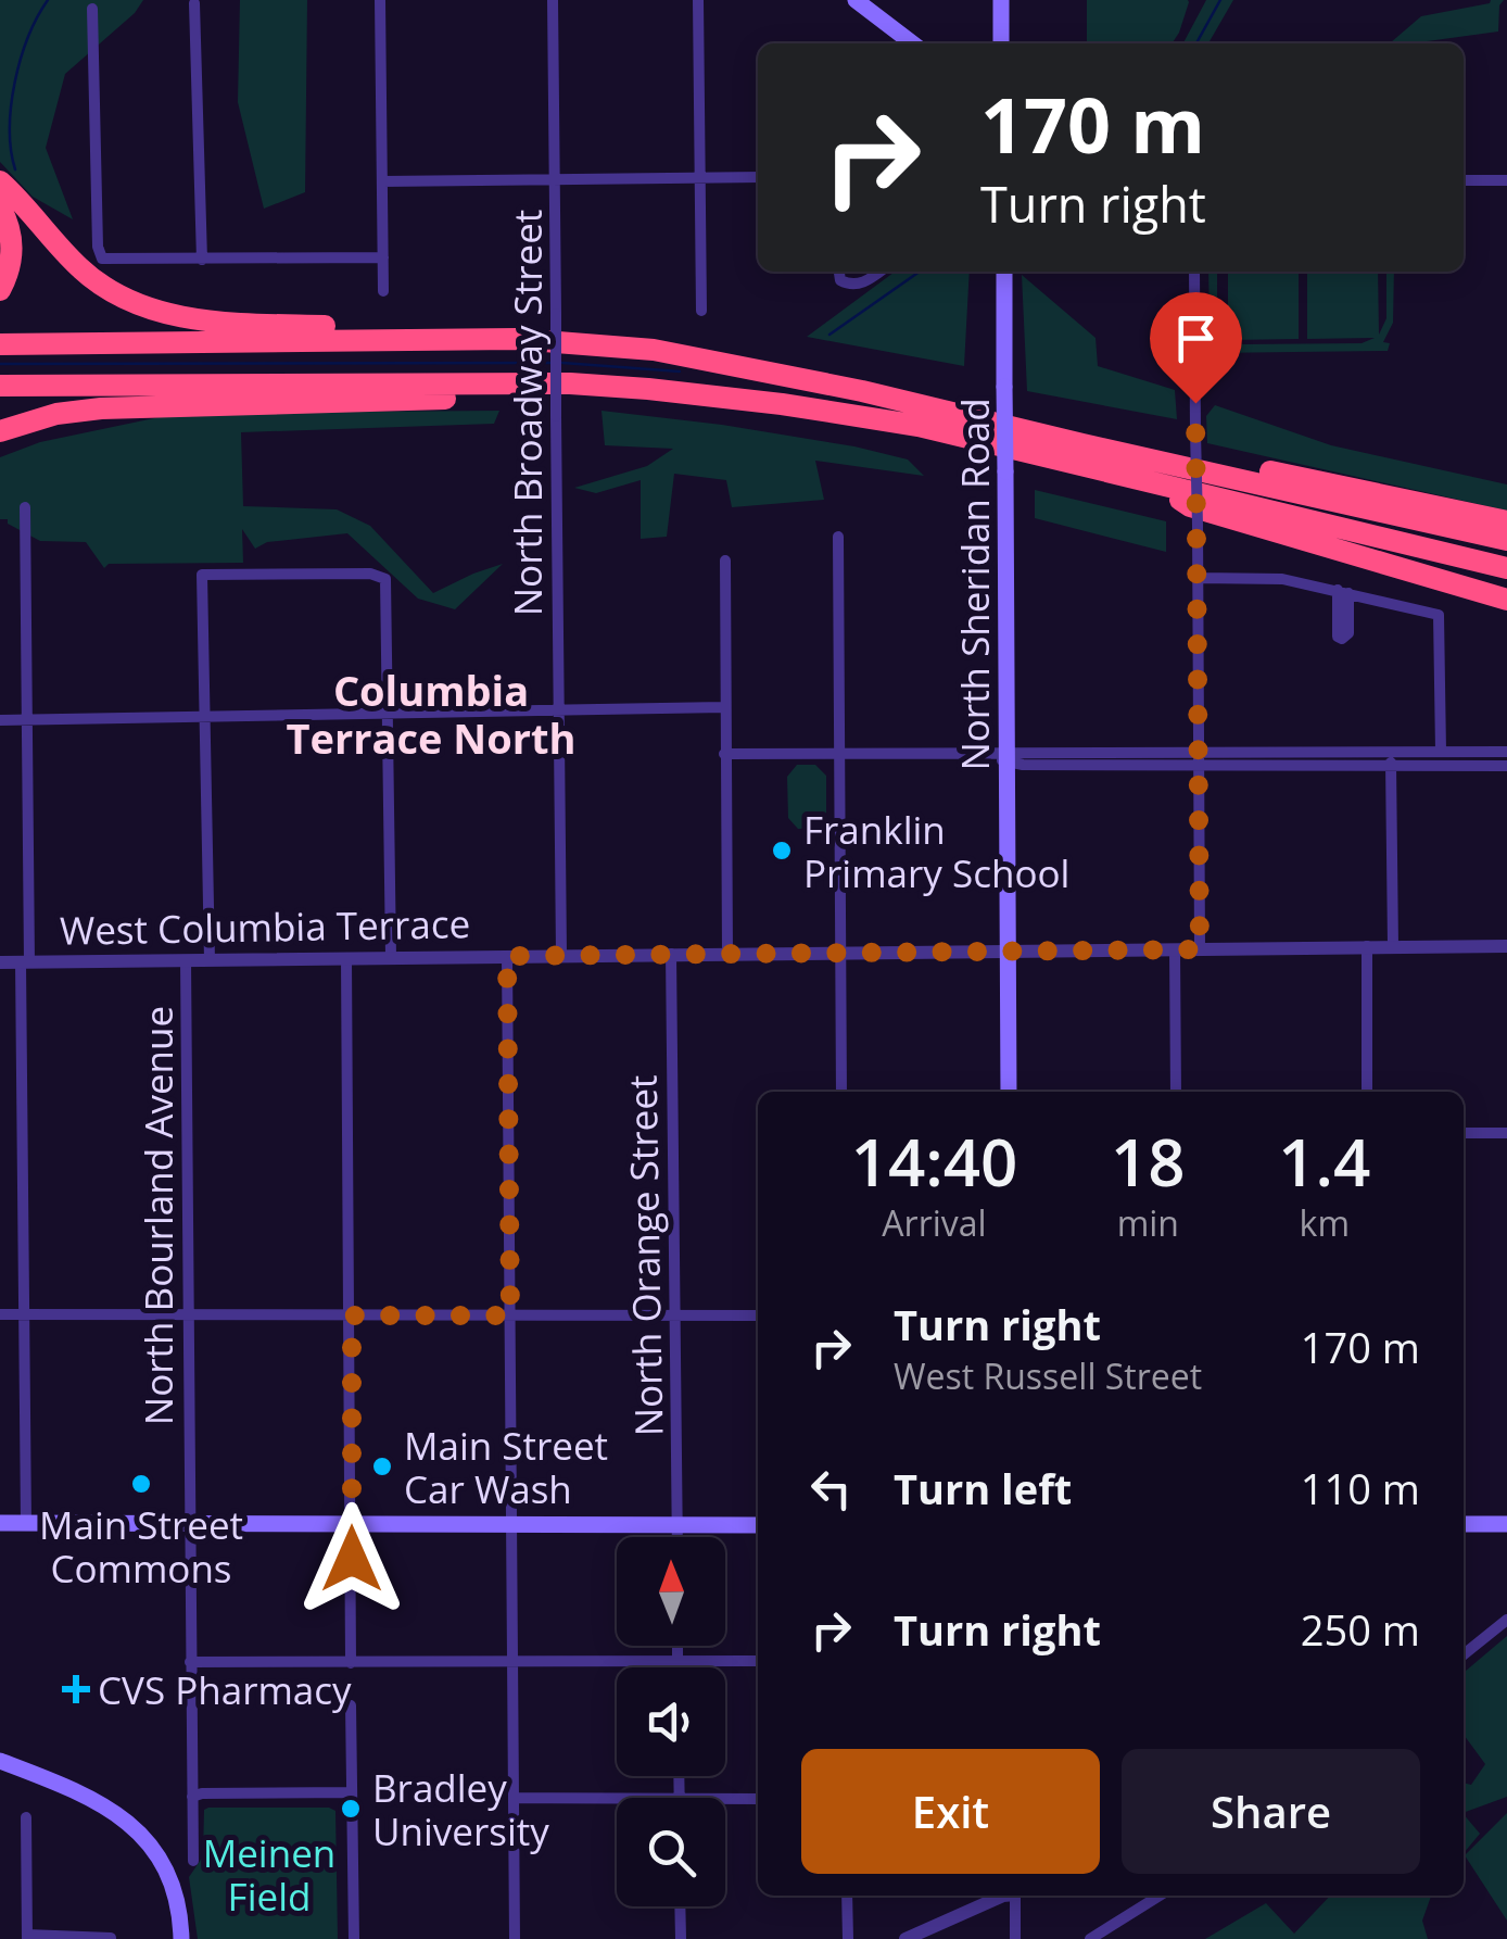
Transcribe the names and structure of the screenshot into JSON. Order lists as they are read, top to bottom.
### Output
{
  "streets": {
    "main road": ["North Sheridan Road"],
    "street": [
      "North Broadway Street",
      "West Columbia Terrace",
      "North Bourland Avenue",
      "North Orange Street"
    ]
  },
  "crossings": [
    ["North Broadway Street", "West Columbia Terrace"],
    ["North Sheridan Road", "West Columbia Terrace"],
    ["West Columbia Terrace", "North Bourland Avenue"],
    ["West Columbia Terrace", "North Orange Street"]
  ],
  "districts": ["Columbia Terrace North"],
  "parks": ["Meinen Field"],
  "places": {
    "other": [
      "Franklin Primary School",
      "Main Street Car Wash",
      "Main Street Commons",
      "Bradley University"
    ],
    "health": ["CVS Pharmacy"]
  },
  "north": "top",
  "page": {
    "turn": ["170 m", "Turn right"],
    "eta": [
      "14:40",
      "Arrival",
      "18",
      "min",
      "1.4",
      "km"
    ],
    "list": [
      {
        "name": "Turn right",
        "note": "West Russell Street",
        "value": "170 m"
      },
      {
        "name": "Turn left",
        "value": "110 m"
      },
      {
        "name": "Turn right",
        "value": "250 m"
      }
    ],
    "buttons": ["Exit", "Share"]
  }
}
